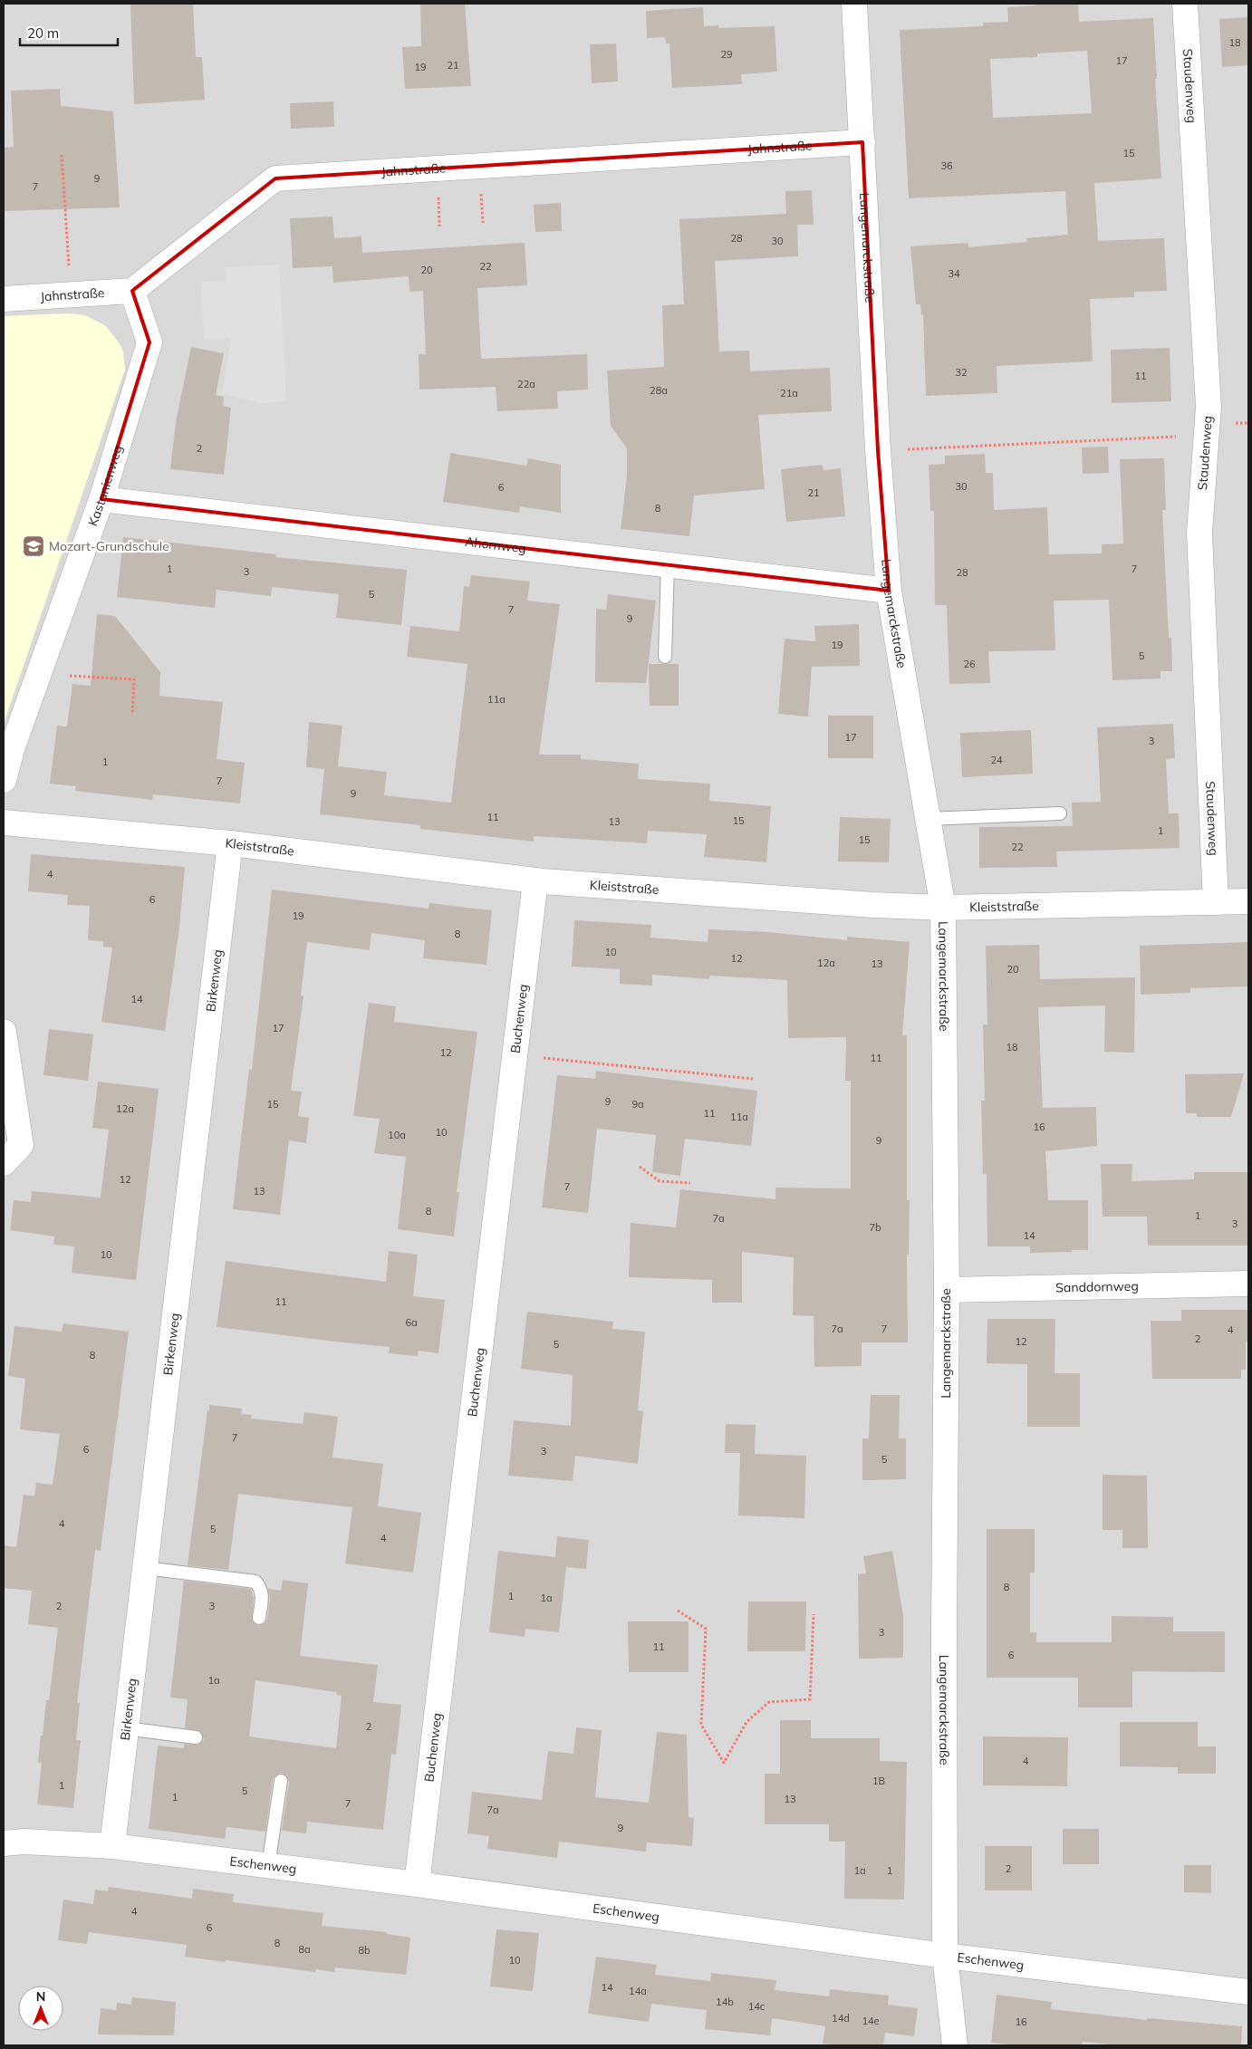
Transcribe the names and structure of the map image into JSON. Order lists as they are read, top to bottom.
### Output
{
  "streets": {
    "street": [
      "Staudenweg",
      "Jahnstraße",
      "Langemarckstraße",
      "Kastanienweg",
      "Ahornweg",
      "Kleiststraße",
      "Birkenweg",
      "Buchenweg",
      "Sanddornweg",
      "Eschenweg"
    ]
  },
  "crossings": [
    ["Staudenweg", "Kleiststraße"],
    ["Jahnstraße", "Langemarckstraße"],
    ["Jahnstraße", "Kastanienweg"],
    ["Langemarckstraße", "Ahornweg"],
    ["Langemarckstraße", "Kleiststraße"],
    ["Langemarckstraße", "Sanddornweg"],
    ["Langemarckstraße", "Eschenweg"],
    ["Kastanienweg", "Ahornweg"],
    ["Kleiststraße", "Birkenweg"],
    ["Kleiststraße", "Buchenweg"],
    ["Birkenweg", "Eschenweg"],
    ["Buchenweg", "Eschenweg"]
  ],
  "places": {
    "school or university": ["Mozart-Grundschule"]
  },
  "house_numbers": [
    "18",
    "29",
    "17",
    "21",
    "19",
    "15",
    "36",
    "9",
    "7",
    "28",
    "30",
    "22",
    "20",
    "34",
    "32",
    "11",
    "22a",
    "28a",
    "21a",
    "2",
    "30",
    "6",
    "21",
    "8",
    "1",
    "7",
    "3",
    "28",
    "5",
    "7",
    "9",
    "19",
    "5",
    "26",
    "11a",
    "17",
    "3",
    "24",
    "1",
    "7",
    "9",
    "11",
    "15",
    "13",
    "1",
    "15",
    "22",
    "4",
    "6",
    "19",
    "8",
    "10",
    "12",
    "12a",
    "13",
    "20",
    "14",
    "17",
    "18",
    "12",
    "11",
    "9",
    "15",
    "9a",
    "12a",
    "11",
    "11a",
    "16",
    "10",
    "10a",
    "9",
    "12",
    "7",
    "13",
    "8",
    "1",
    "7a",
    "3",
    "7b",
    "14",
    "10",
    "11",
    "6a",
    "7a",
    "7",
    "4",
    "2",
    "12",
    "5",
    "8",
    "7",
    "6",
    "3",
    "5",
    "4",
    "5",
    "4",
    "8",
    "1",
    "1a",
    "2",
    "3",
    "3",
    "11",
    "6",
    "1a",
    "2",
    "4",
    "1B",
    "1",
    "5",
    "1",
    "13",
    "7",
    "7a",
    "9",
    "2",
    "1a",
    "1",
    "4",
    "6",
    "8",
    "8a",
    "8b",
    "10",
    "14",
    "14a",
    "14b",
    "14c",
    "14d",
    "14e",
    "16"
  ],
  "scale_bar": "20 m",
  "north": "top"
}
